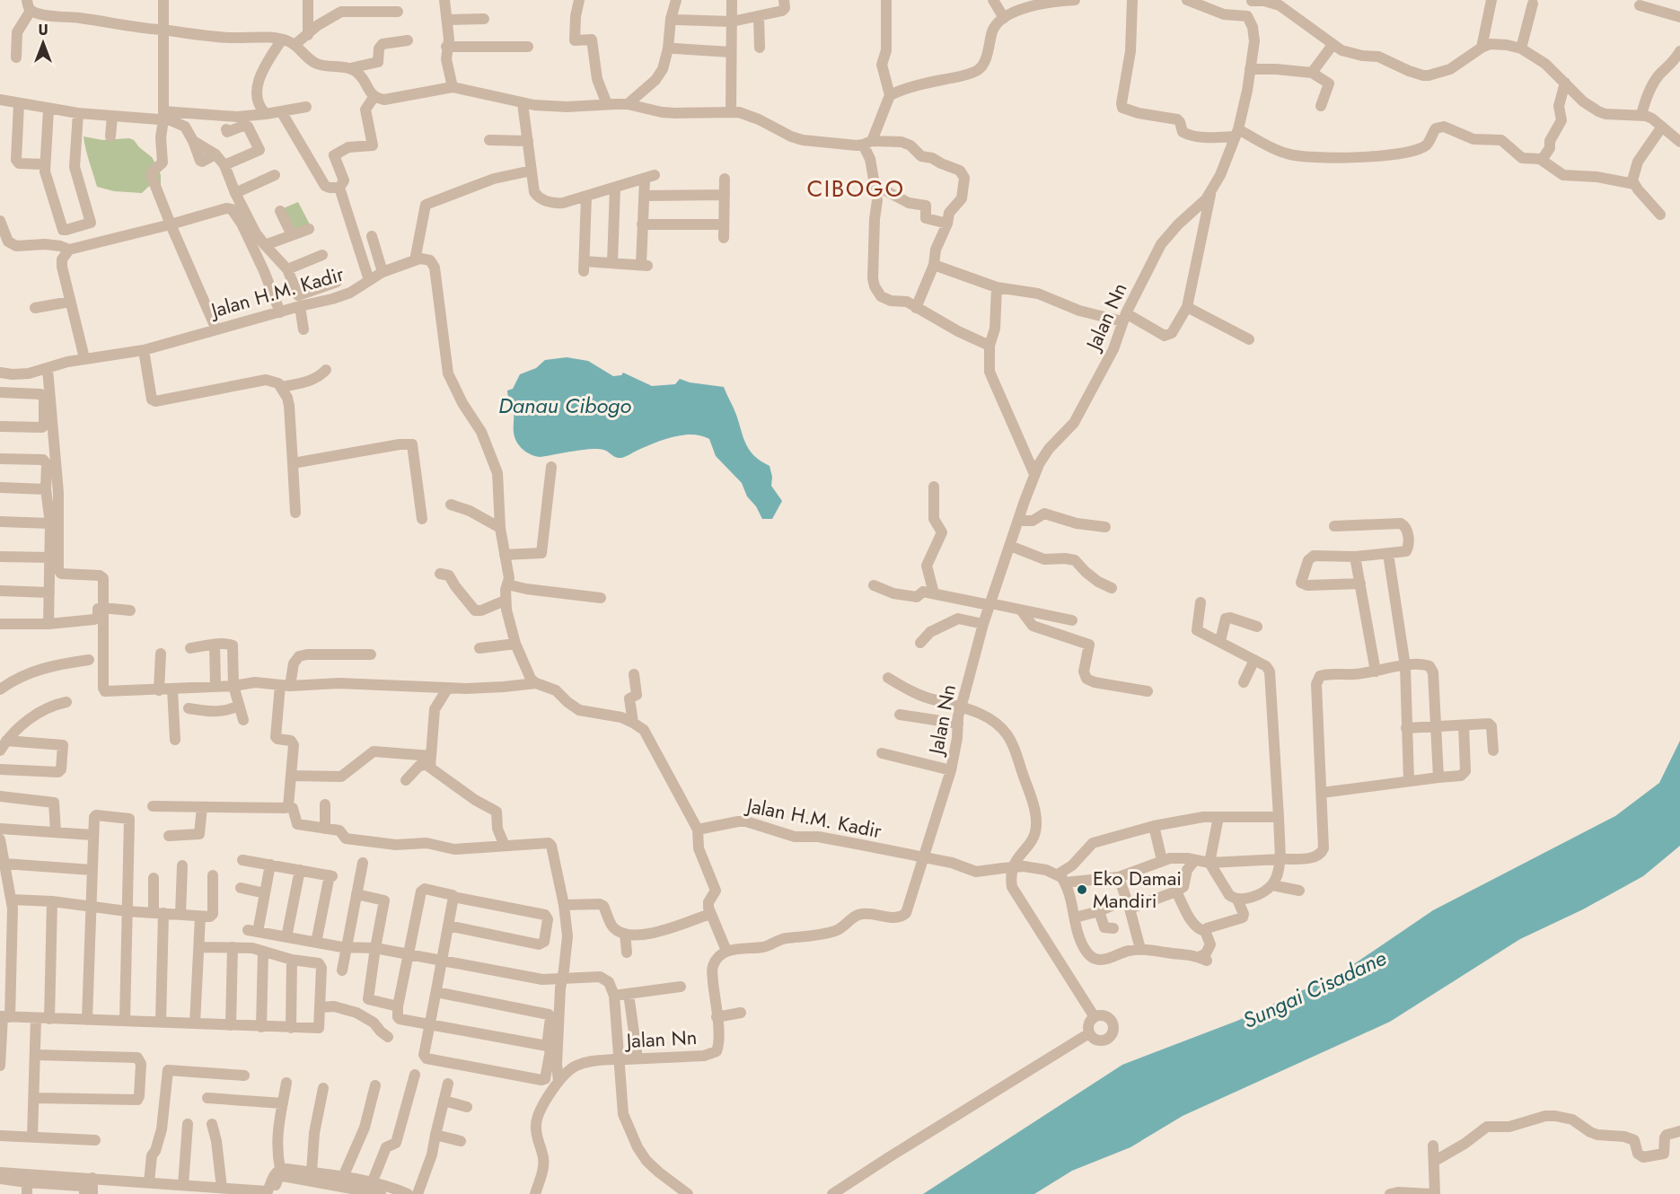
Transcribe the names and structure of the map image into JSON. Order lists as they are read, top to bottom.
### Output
{
  "streets": {
    "street": ["Jalan H.M. Kadir", "Jalan Nn"]
  },
  "crossings": [
    ["Jalan H.M. Kadir", "Jalan Nn"]
  ],
  "districts": ["CIBOGO"],
  "water": ["Danau Cibogo", "Sungai Cisadane"],
  "places": ["Eko Damai Mandiri"],
  "north": "top"
}
